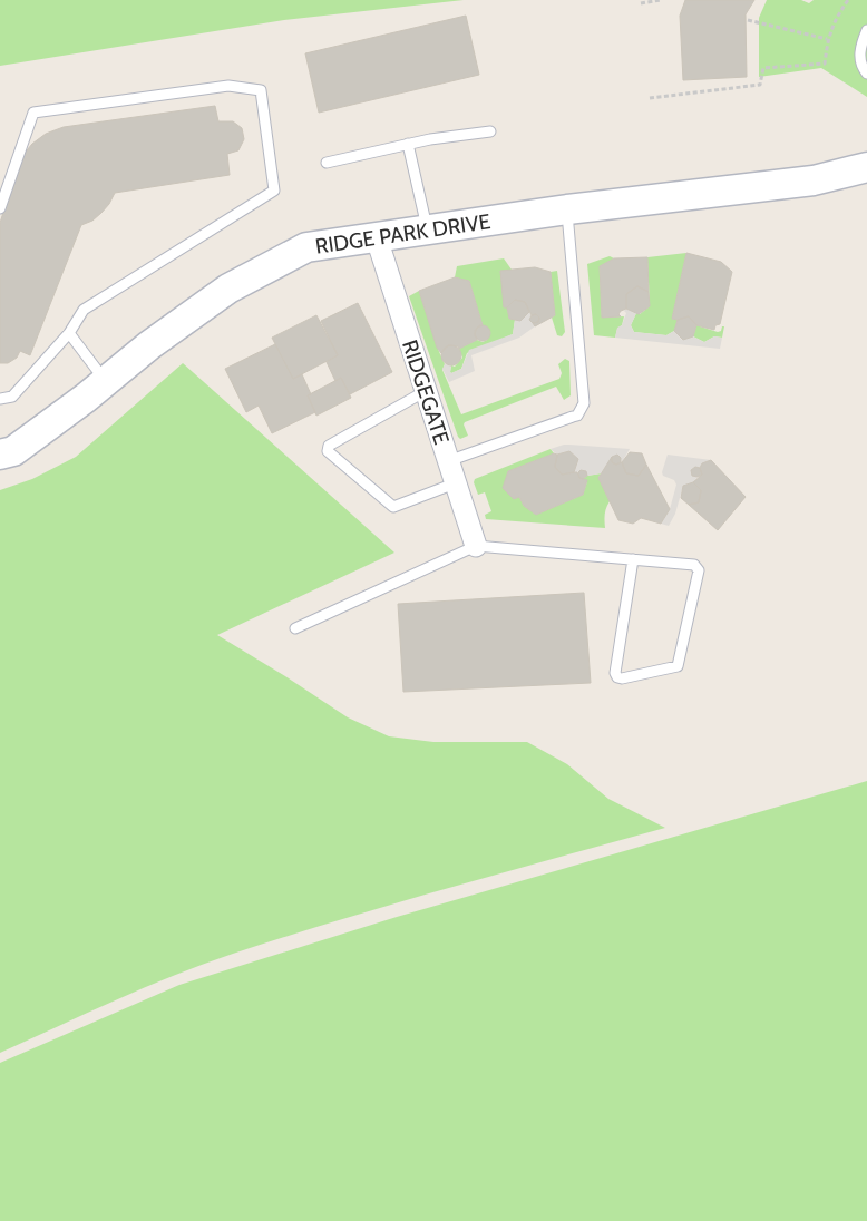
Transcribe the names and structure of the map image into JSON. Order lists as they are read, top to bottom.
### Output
{
  "streets": {
    "street": ["RIDGE PARK DRIVE", "RIDGEGATE"]
  },
  "crossings": [
    ["RIDGE PARK DRIVE", "RIDGEGATE"]
  ]
}
